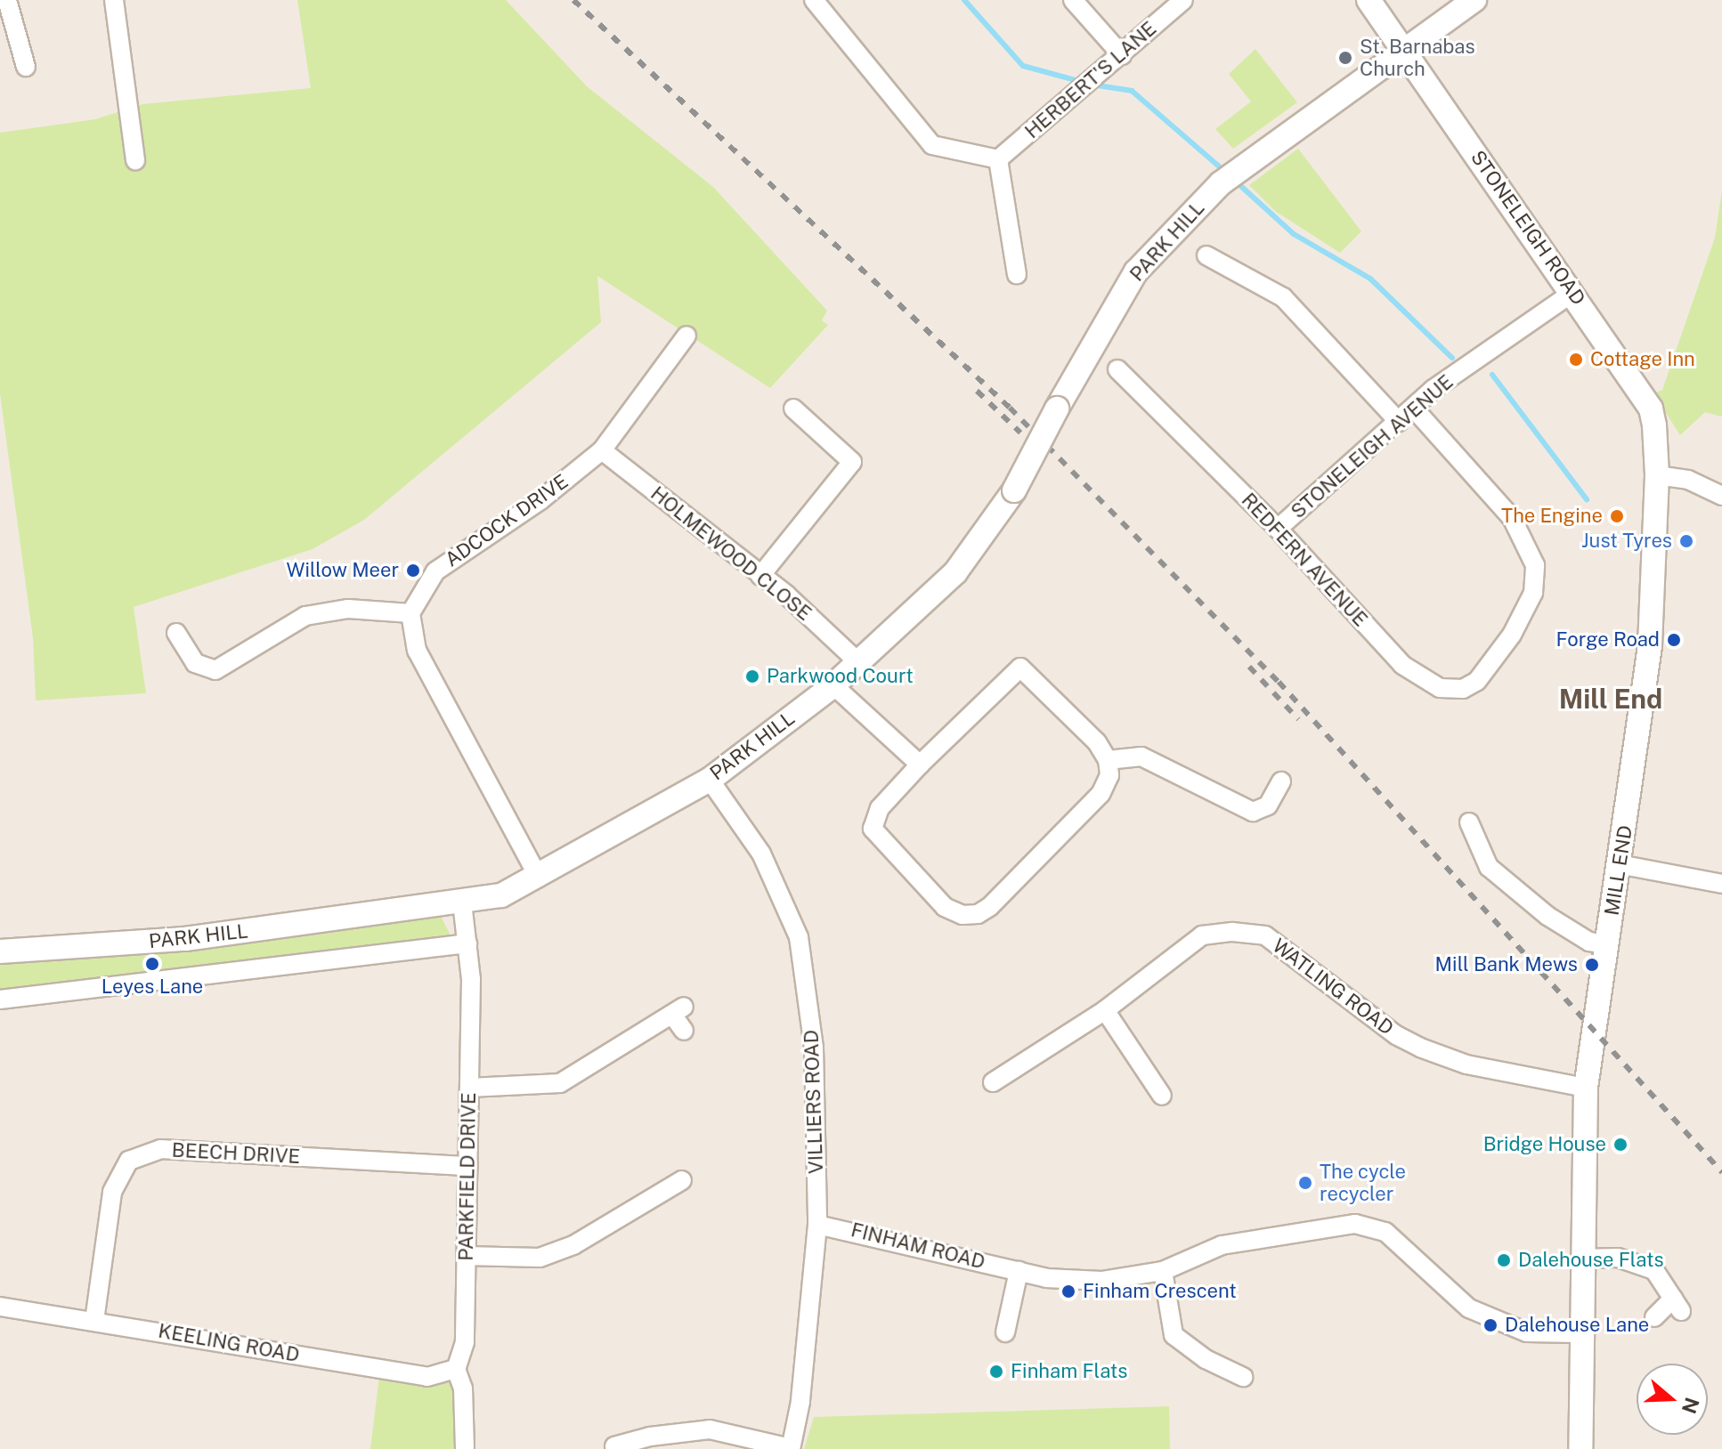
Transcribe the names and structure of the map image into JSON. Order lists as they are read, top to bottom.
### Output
{
  "streets": {
    "street": [
      "HERBERT'S LANE",
      "STONELEIGH ROAD",
      "PARK HILL",
      "STONELEIGH AVENUE",
      "ADCOCK DRIVE",
      "HOLMEWOOD CLOSE",
      "REDFERN AVENUE",
      "MILL END",
      "WATLING ROAD",
      "VILLIERS ROAD",
      "BEECH DRIVE",
      "PARKFIELD DRIVE",
      "FINHAM ROAD",
      "KEELING ROAD"
    ]
  },
  "crossings": [
    ["STONELEIGH ROAD", "PARK HILL"],
    ["STONELEIGH ROAD", "STONELEIGH AVENUE"],
    ["STONELEIGH ROAD", "MILL END"],
    ["PARK HILL", "HOLMEWOOD CLOSE"],
    ["PARK HILL", "VILLIERS ROAD"],
    ["PARK HILL", "PARKFIELD DRIVE"],
    ["STONELEIGH AVENUE", "REDFERN AVENUE"],
    ["ADCOCK DRIVE", "HOLMEWOOD CLOSE"],
    ["MILL END", "WATLING ROAD"],
    ["MILL END", "FINHAM ROAD"],
    ["VILLIERS ROAD", "FINHAM ROAD"],
    ["BEECH DRIVE", "PARKFIELD DRIVE"],
    ["BEECH DRIVE", "KEELING ROAD"],
    ["PARKFIELD DRIVE", "KEELING ROAD"]
  ],
  "districts": ["Mill End"],
  "places": [
    "St. Barnabas Church",
    "Cottage Inn",
    "The Engine",
    "Just Tyres",
    "Willow Meer",
    "Forge Road",
    "Parkwood Court",
    "Leyes Lane",
    "Mill Bank Mews",
    "Bridge House",
    "The cycle recycler",
    "Dalehouse Flats",
    "Finham Crescent",
    "Dalehouse Lane",
    "Finham Flats"
  ],
  "north": "right"
}
